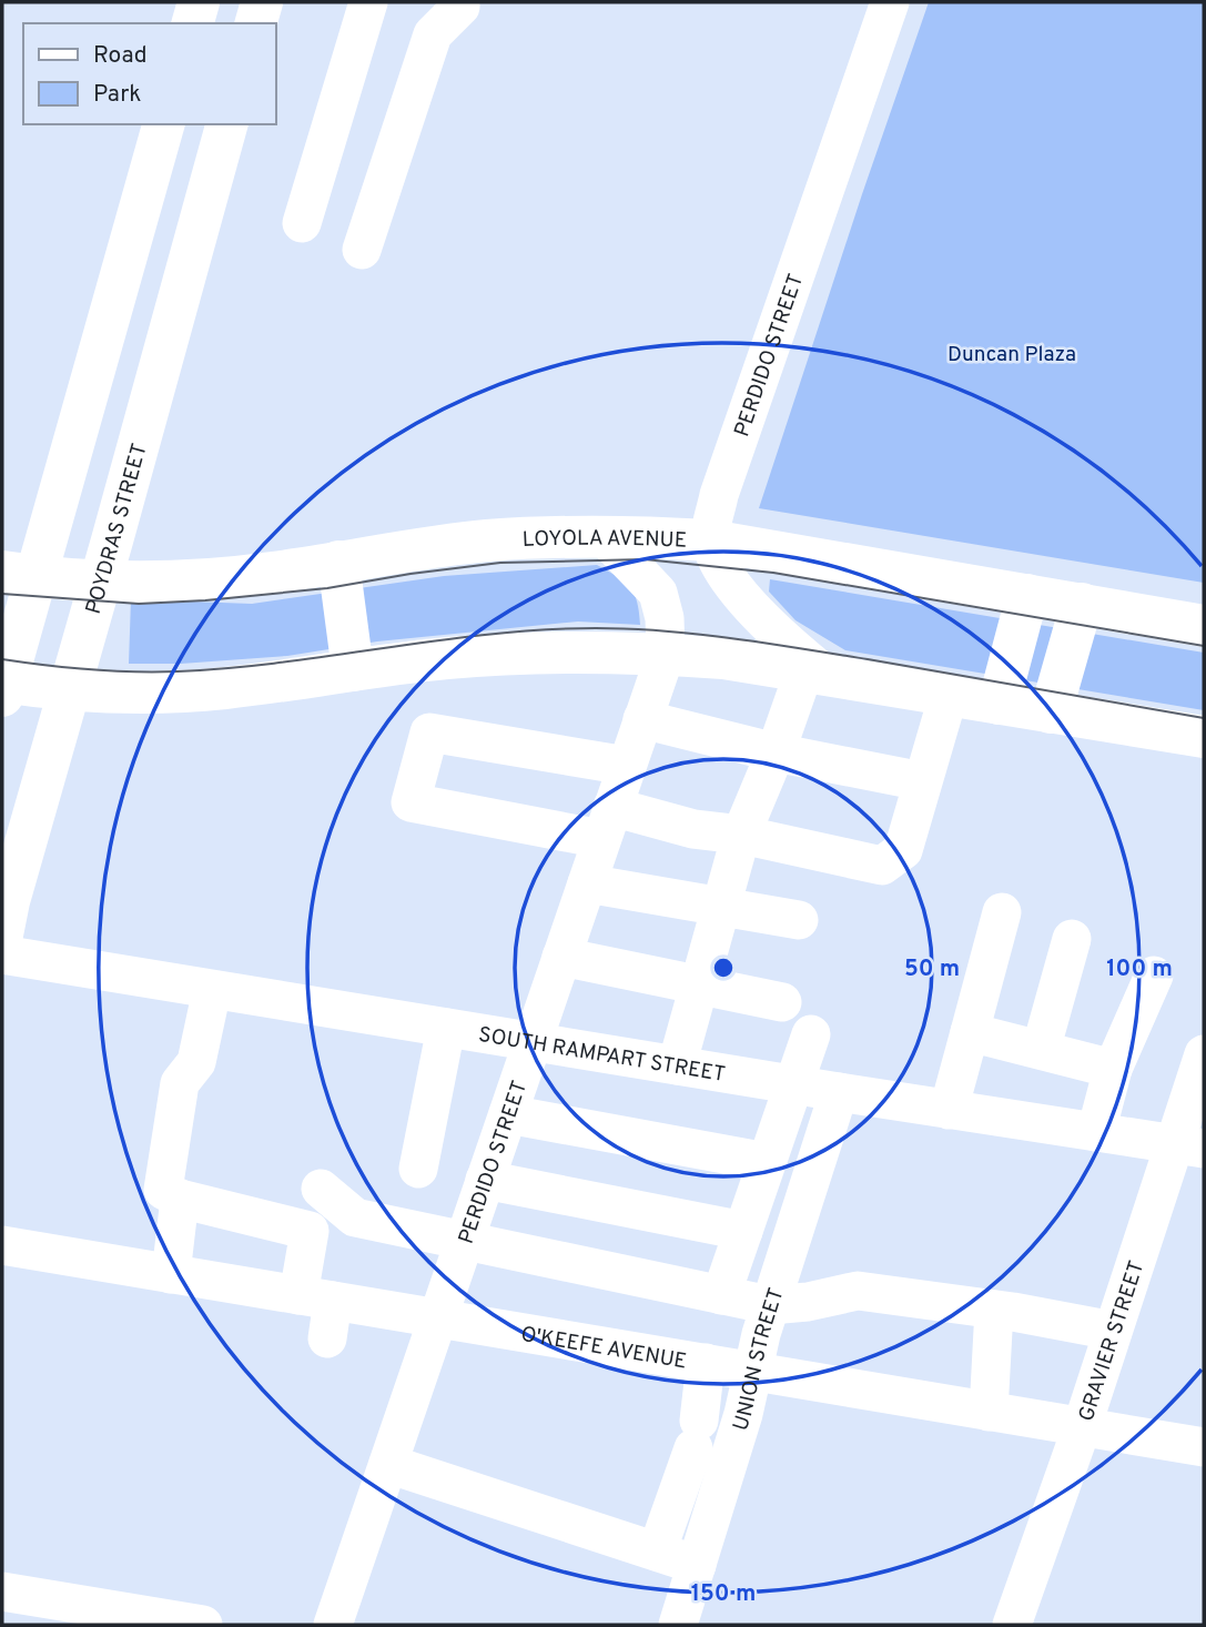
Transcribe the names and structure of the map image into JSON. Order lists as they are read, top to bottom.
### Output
{
  "streets": {
    "main road": ["POYDRAS STREET", "LOYOLA AVENUE"],
    "street": [
      "PERDIDO STREET",
      "SOUTH RAMPART STREET",
      "GRAVIER STREET",
      "O'KEEFE AVENUE",
      "UNION STREET"
    ]
  },
  "crossings": [
    ["PERDIDO STREET", "LOYOLA AVENUE"],
    ["PERDIDO STREET", "SOUTH RAMPART STREET"],
    ["PERDIDO STREET", "O'KEEFE AVENUE"],
    ["POYDRAS STREET", "LOYOLA AVENUE"],
    ["SOUTH RAMPART STREET", "GRAVIER STREET"],
    ["SOUTH RAMPART STREET", "UNION STREET"],
    ["GRAVIER STREET", "O'KEEFE AVENUE"],
    ["O'KEEFE AVENUE", "UNION STREET"]
  ],
  "parks": ["Duncan Plaza"],
  "legend": ["Road", "Park"],
  "rings": ["50 m", "100 m", "150 m"]
}
